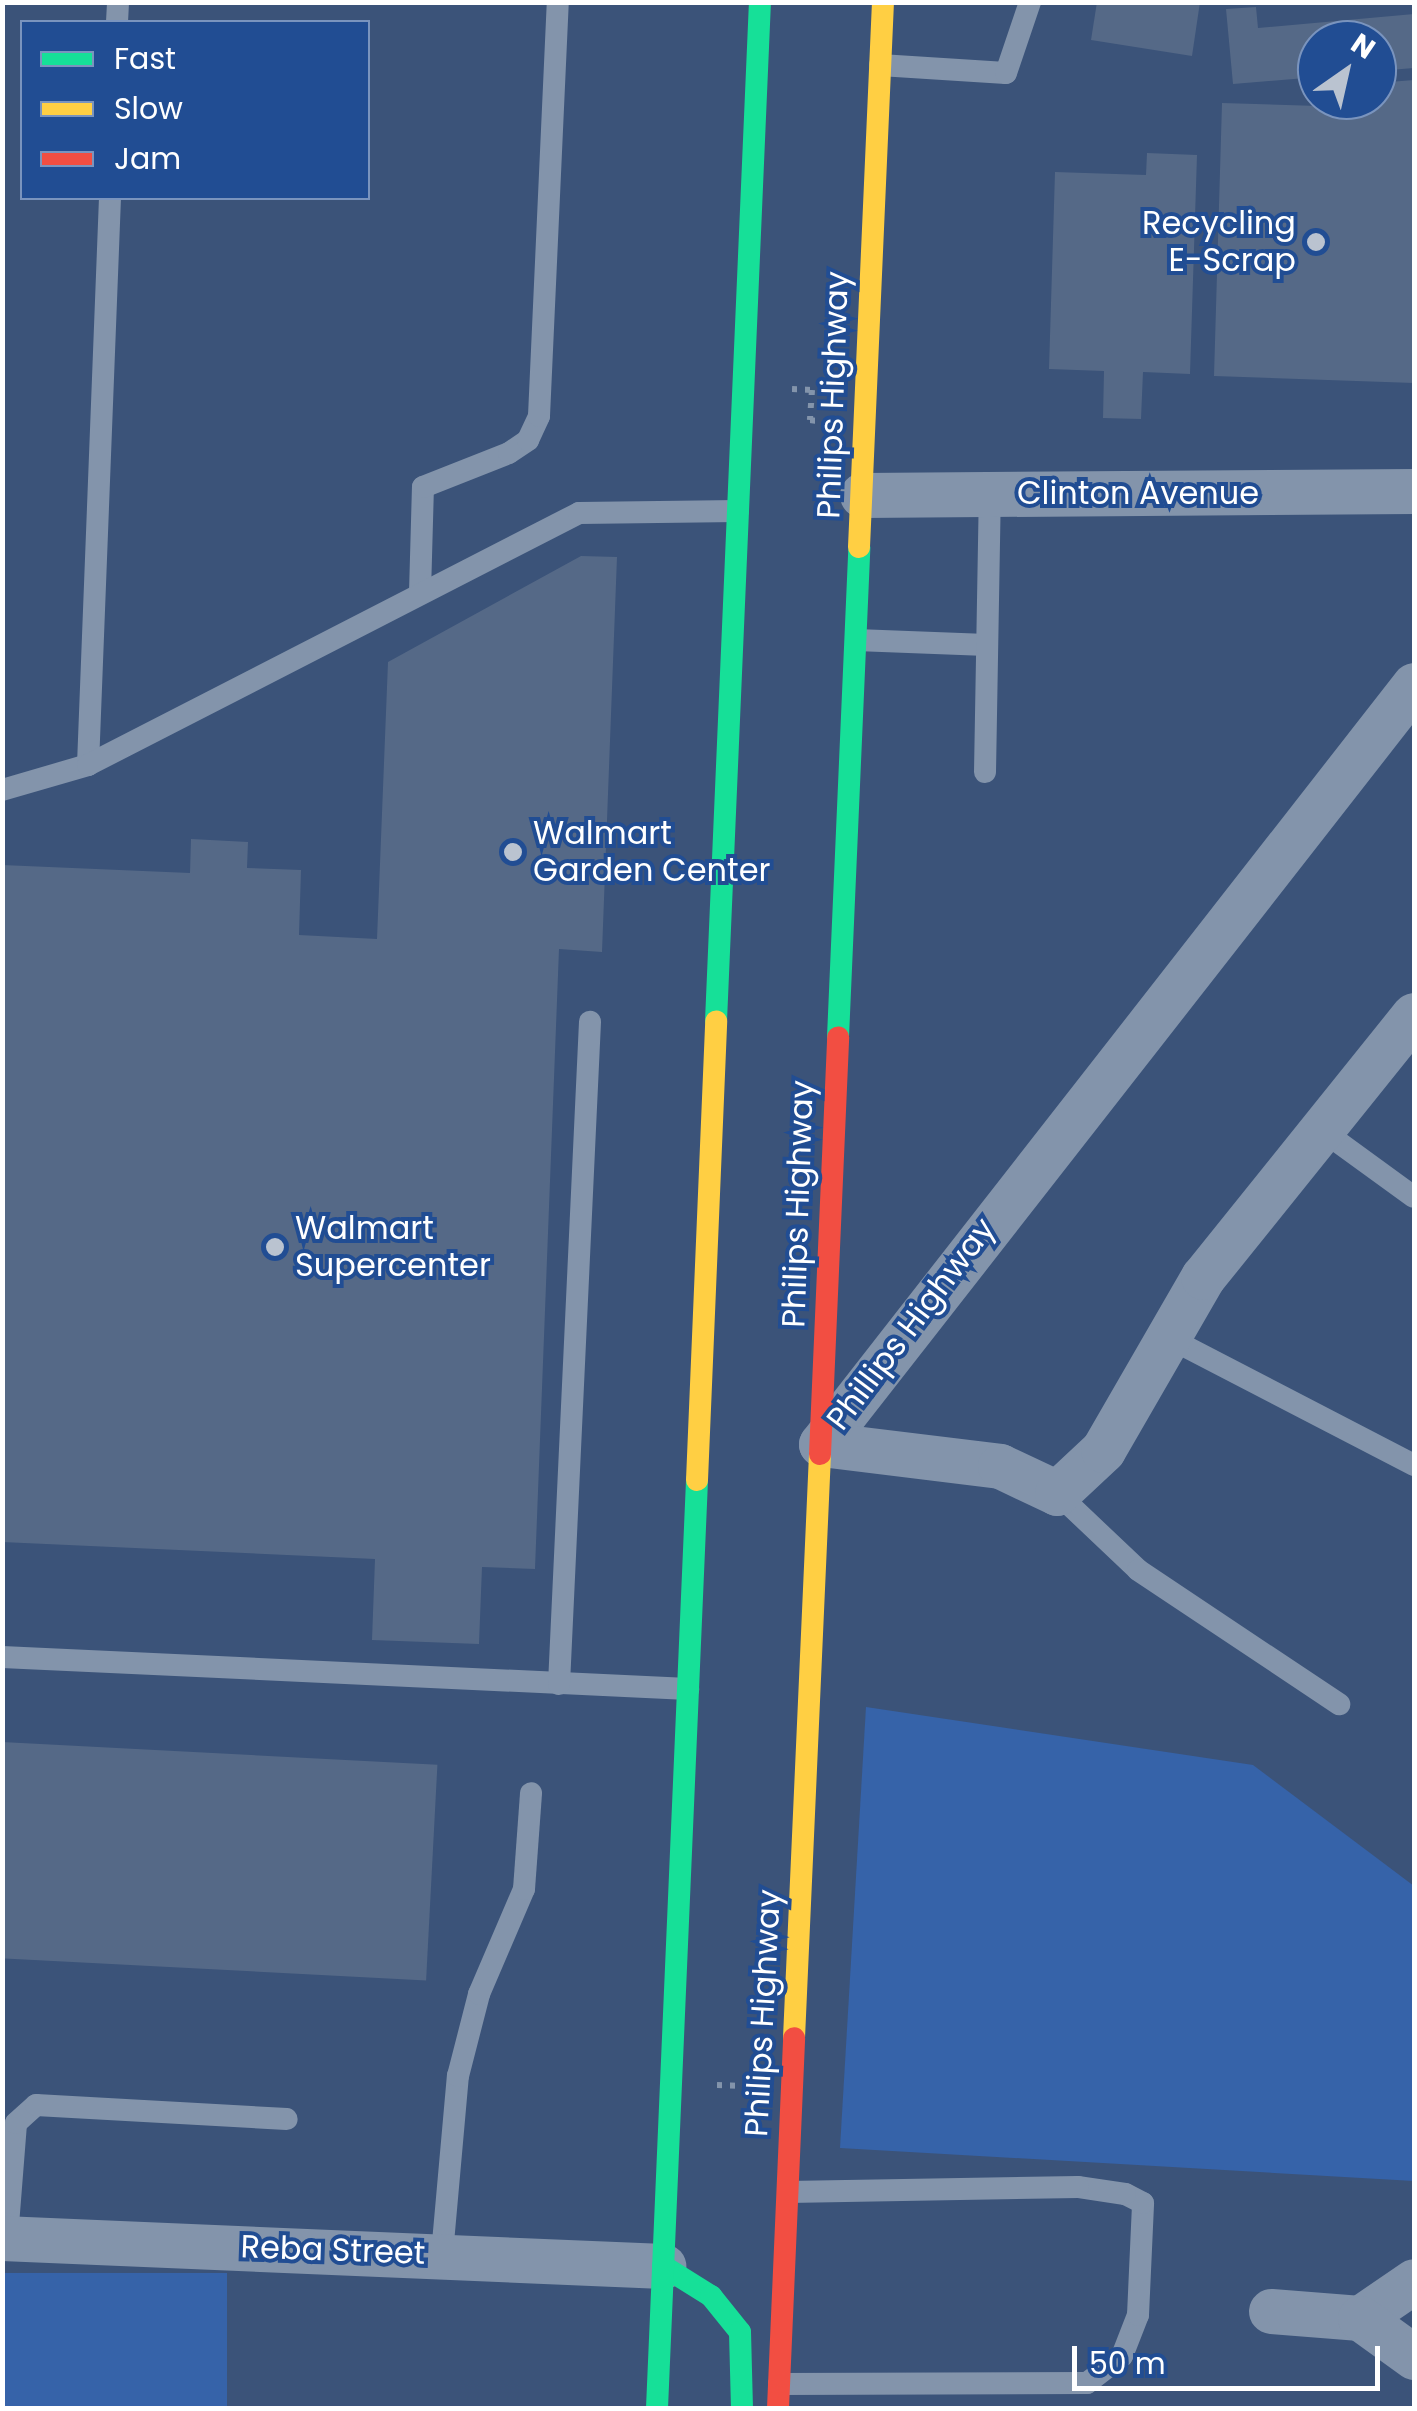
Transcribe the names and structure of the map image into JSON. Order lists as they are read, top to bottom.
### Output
{
  "streets": {
    "main road": ["Philips Highway"],
    "street": ["Clinton Avenue", "Phillips Highway", "Reba Street"]
  },
  "crossings": [
    ["Philips Highway", "Clinton Avenue"],
    ["Philips Highway", "Phillips Highway"]
  ],
  "places": ["Recycling E-Scrap", "Walmart Garden Center", "Walmart Supercenter"],
  "legend": ["Fast", "Slow", "Jam"],
  "scale_bar": "50 m",
  "north": "top right"
}
